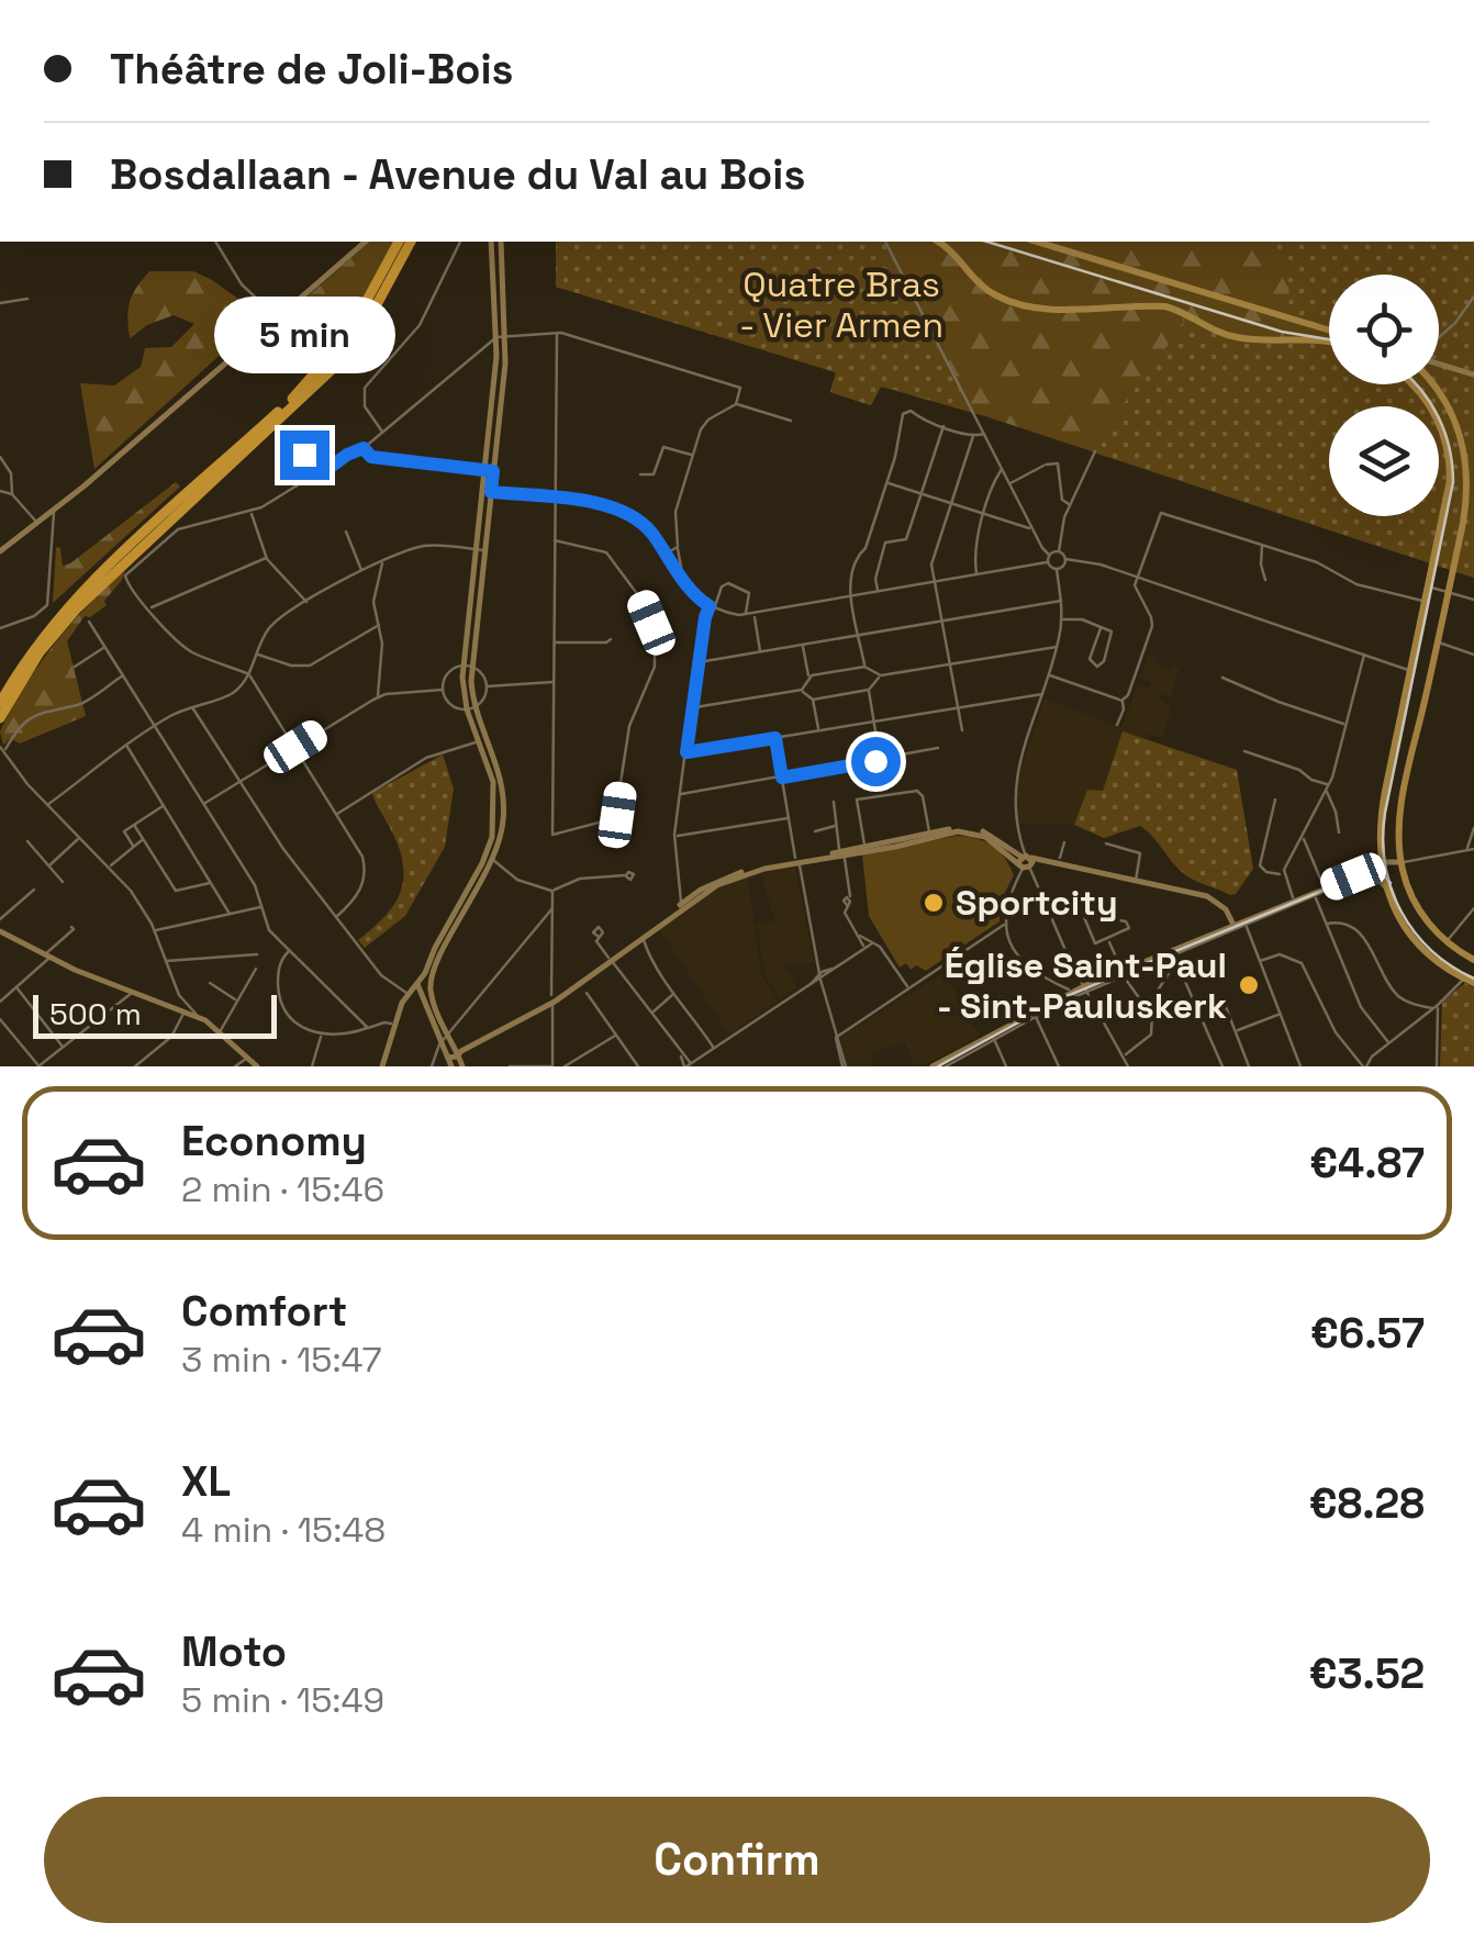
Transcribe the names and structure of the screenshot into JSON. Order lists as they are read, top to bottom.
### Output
{
  "parks": ["Quatre Bras - Vier Armen"],
  "places": ["Sportcity", "Église Saint-Paul - Sint-Pauluskerk"],
  "scale_bar": "500 m",
  "page": {
    "banner": ["Théâtre de Joli-Bois", "Bosdallaan - Avenue du Val au Bois"],
    "bubble": "5 min",
    "scale": "500 m",
    "list": [
      {
        "name": "Economy",
        "note": "2 min · 15:46",
        "value": "€4.87"
      },
      {
        "name": "Comfort",
        "note": "3 min · 15:47",
        "value": "€6.57"
      },
      {
        "name": "XL",
        "note": "4 min · 15:48",
        "value": "€8.28"
      },
      {
        "name": "Moto",
        "note": "5 min · 15:49",
        "value": "€3.52"
      }
    ],
    "buttons": "Confirm"
  }
}
